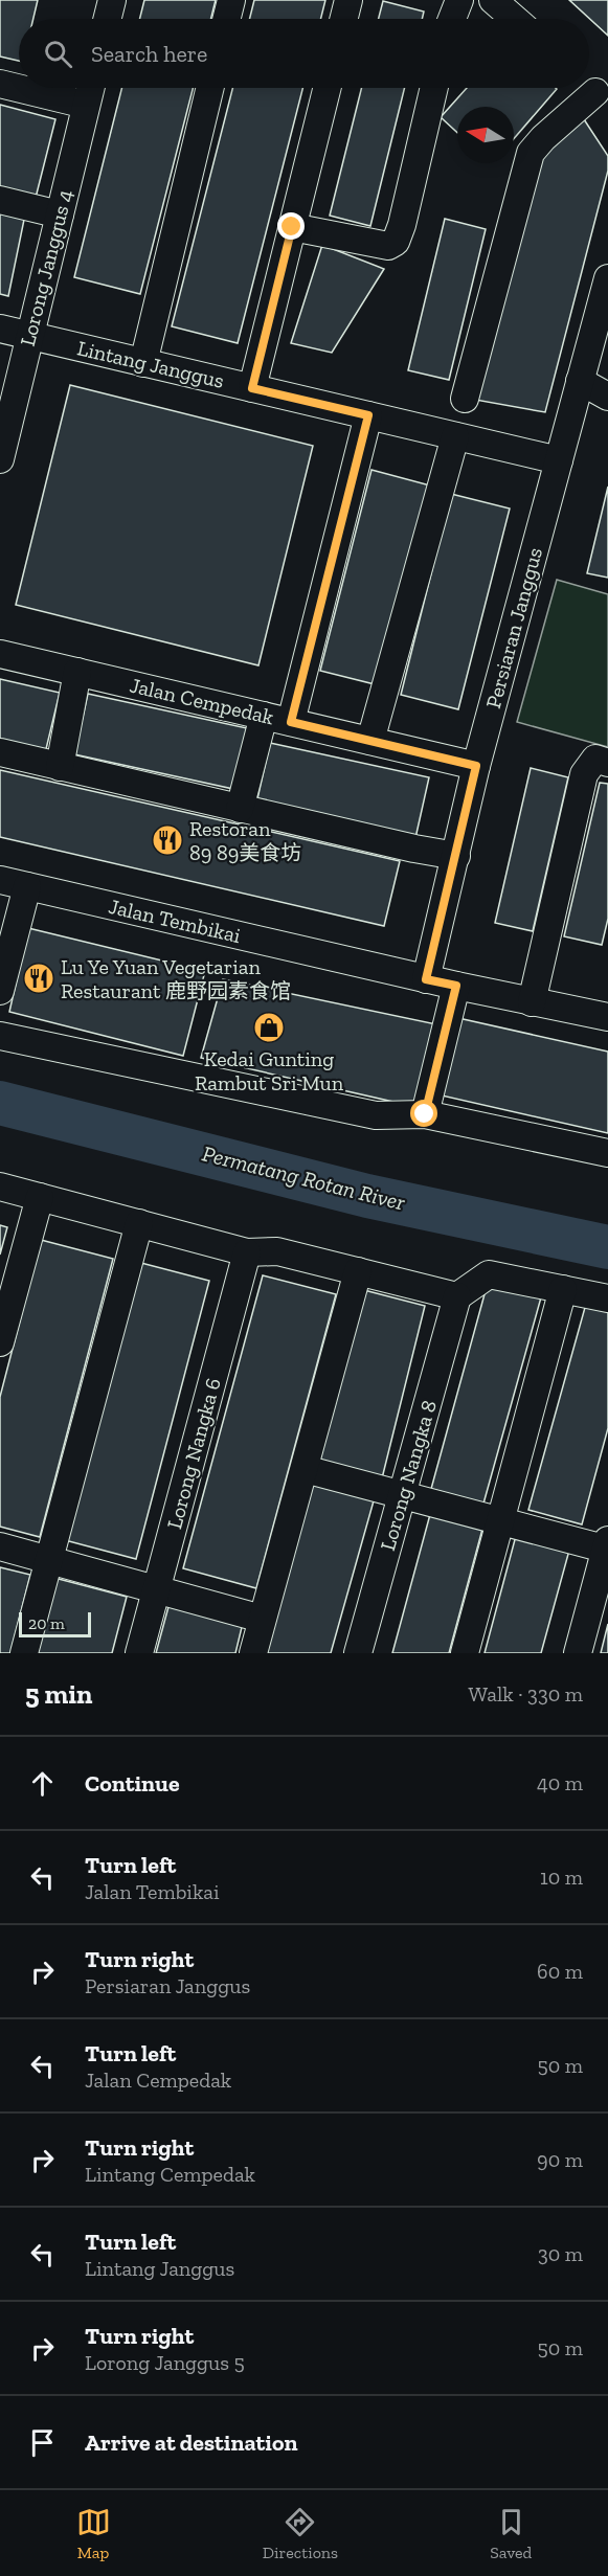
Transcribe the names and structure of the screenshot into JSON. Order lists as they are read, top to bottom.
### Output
{
  "streets": {
    "street": [
      "Lorong Janggus 4",
      "Lintang Janggus",
      "Persiaran Janggus",
      "Jalan Cempedak",
      "Jalan Tembikai",
      "Lorong Nangka 6",
      "Lorong Nangka 8"
    ]
  },
  "crossings": [
    ["Lorong Janggus 4", "Lintang Janggus"],
    ["Lintang Janggus", "Persiaran Janggus"],
    ["Persiaran Janggus", "Jalan Cempedak"],
    ["Persiaran Janggus", "Jalan Tembikai"]
  ],
  "water": ["Permatang Rotan River"],
  "places": {
    "restaurant": ["Restoran 89 89美食坊", "Lu Ye Yuan Vegetarian Restaurant 鹿野园素食馆"],
    "shop": ["Kedai Gunting Rambut Sri Mun"]
  },
  "scale_bar": "20 m",
  "north": "left",
  "page": {
    "search": "Search here",
    "scale": "20 m",
    "heading": ["5 min", "Walk · 330 m"],
    "list": [
      ["Continue", "40 m"],
      ["Turn left", "Jalan Tembikai", "10 m"],
      ["Turn right", "Persiaran Janggus", "60 m"],
      ["Turn left", "Jalan Cempedak", "50 m"],
      ["Turn right", "Lintang Cempedak", "90 m"],
      ["Turn left", "Lintang Janggus", "30 m"],
      ["Turn right", "Lorong Janggus 5", "50 m"],
      "Arrive at destination"
    ],
    "nav": ["Map", "Directions", "Saved"]
  }
}
